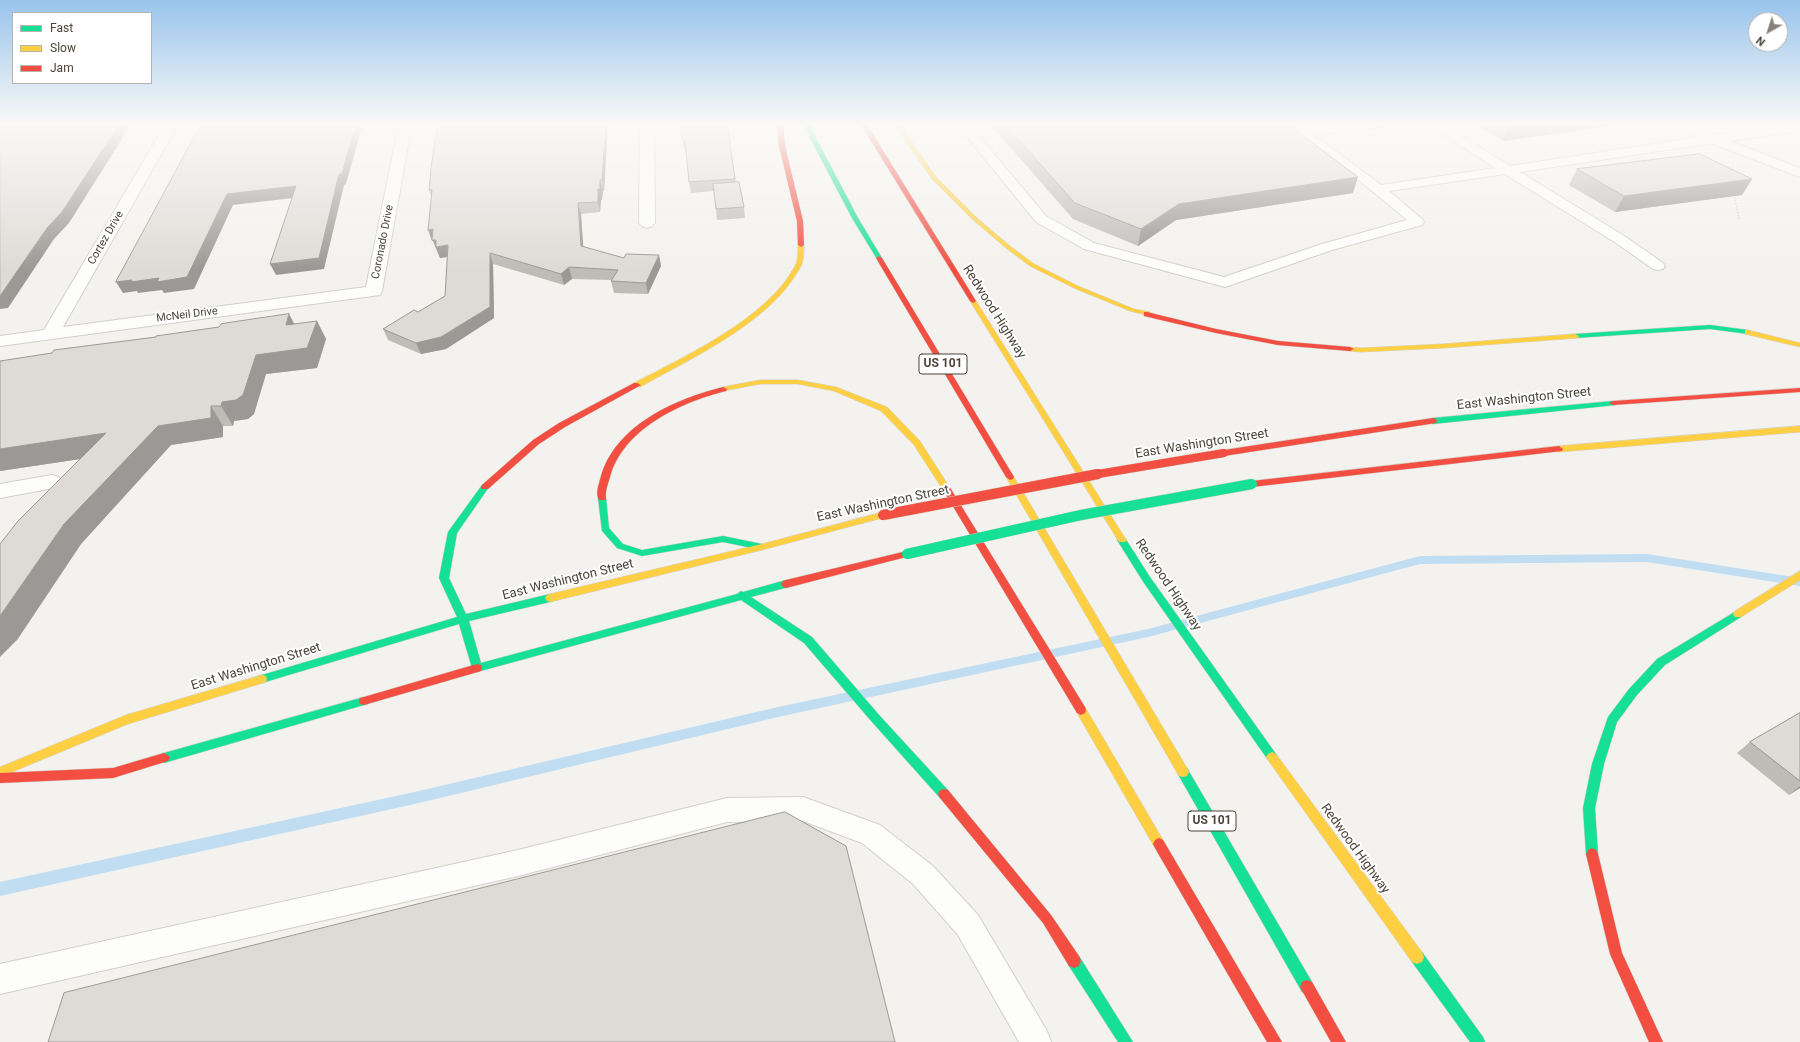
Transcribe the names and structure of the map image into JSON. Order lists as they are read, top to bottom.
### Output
{
  "streets": {
    "main road": ["Redwood Highway", "US 101", "East Washington Street"],
    "street": ["Cortez Drive", "Coronado Drive", "McNeil Drive"]
  },
  "crossings": [
    ["Cortez Drive", "McNeil Drive"],
    ["Coronado Drive", "McNeil Drive"]
  ],
  "legend": ["Fast", "Slow", "Jam"],
  "north": "bottom left"
}
